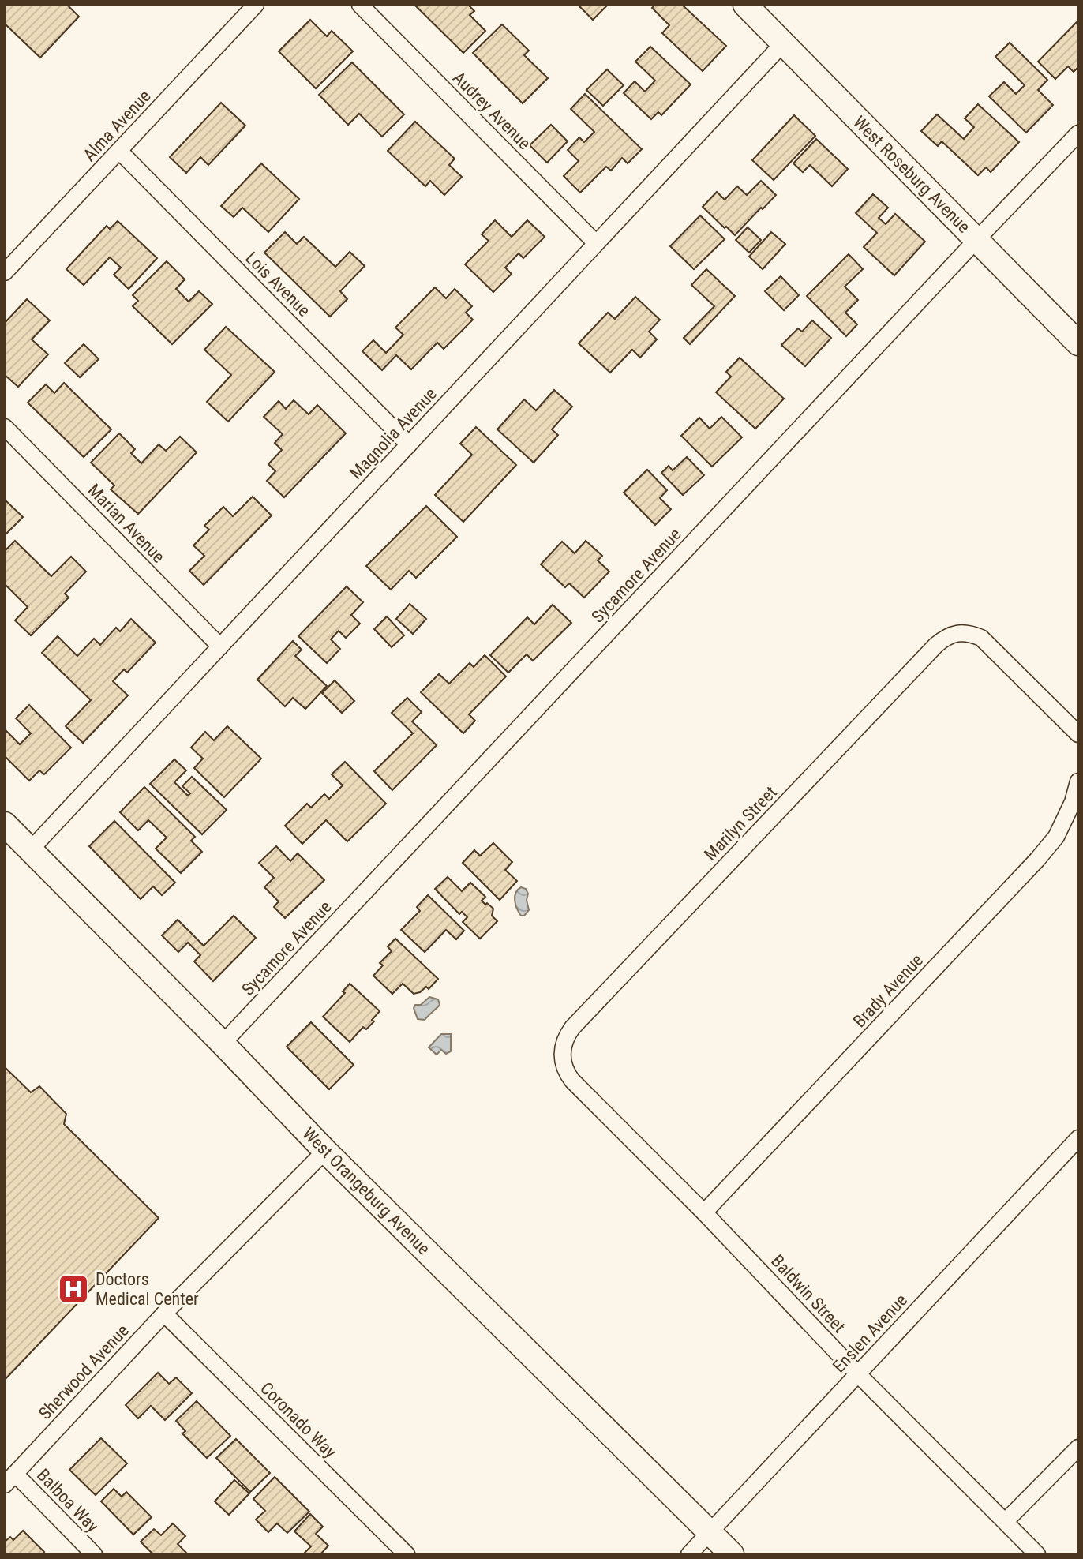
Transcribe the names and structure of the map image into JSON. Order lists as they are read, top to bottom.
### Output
{
  "streets": {
    "street": [
      "Audrey Avenue",
      "Alma Avenue",
      "West Roseburg Avenue",
      "Lois Avenue",
      "Magnolia Avenue",
      "Marian Avenue",
      "Sycamore Avenue",
      "Marilyn Street",
      "Brady Avenue",
      "West Orangeburg Avenue",
      "Baldwin Street",
      "Enslen Avenue",
      "Sherwood Avenue",
      "Coronado Way",
      "Balboa Way"
    ]
  },
  "crossings": [
    ["Audrey Avenue", "Magnolia Avenue"],
    ["Alma Avenue", "Lois Avenue"],
    ["West Roseburg Avenue", "Magnolia Avenue"],
    ["West Roseburg Avenue", "Sycamore Avenue"],
    ["Lois Avenue", "Magnolia Avenue"],
    ["Magnolia Avenue", "Marian Avenue"],
    ["Magnolia Avenue", "West Orangeburg Avenue"],
    ["Sycamore Avenue", "West Orangeburg Avenue"],
    ["Marilyn Street", "Baldwin Street"],
    ["Brady Avenue", "Baldwin Street"],
    ["West Orangeburg Avenue", "Enslen Avenue"],
    ["West Orangeburg Avenue", "Sherwood Avenue"],
    ["Baldwin Street", "Enslen Avenue"],
    ["Sherwood Avenue", "Coronado Way"],
    ["Sherwood Avenue", "Balboa Way"]
  ],
  "places": {
    "hospital": ["Doctors Medical Center"]
  }
}
